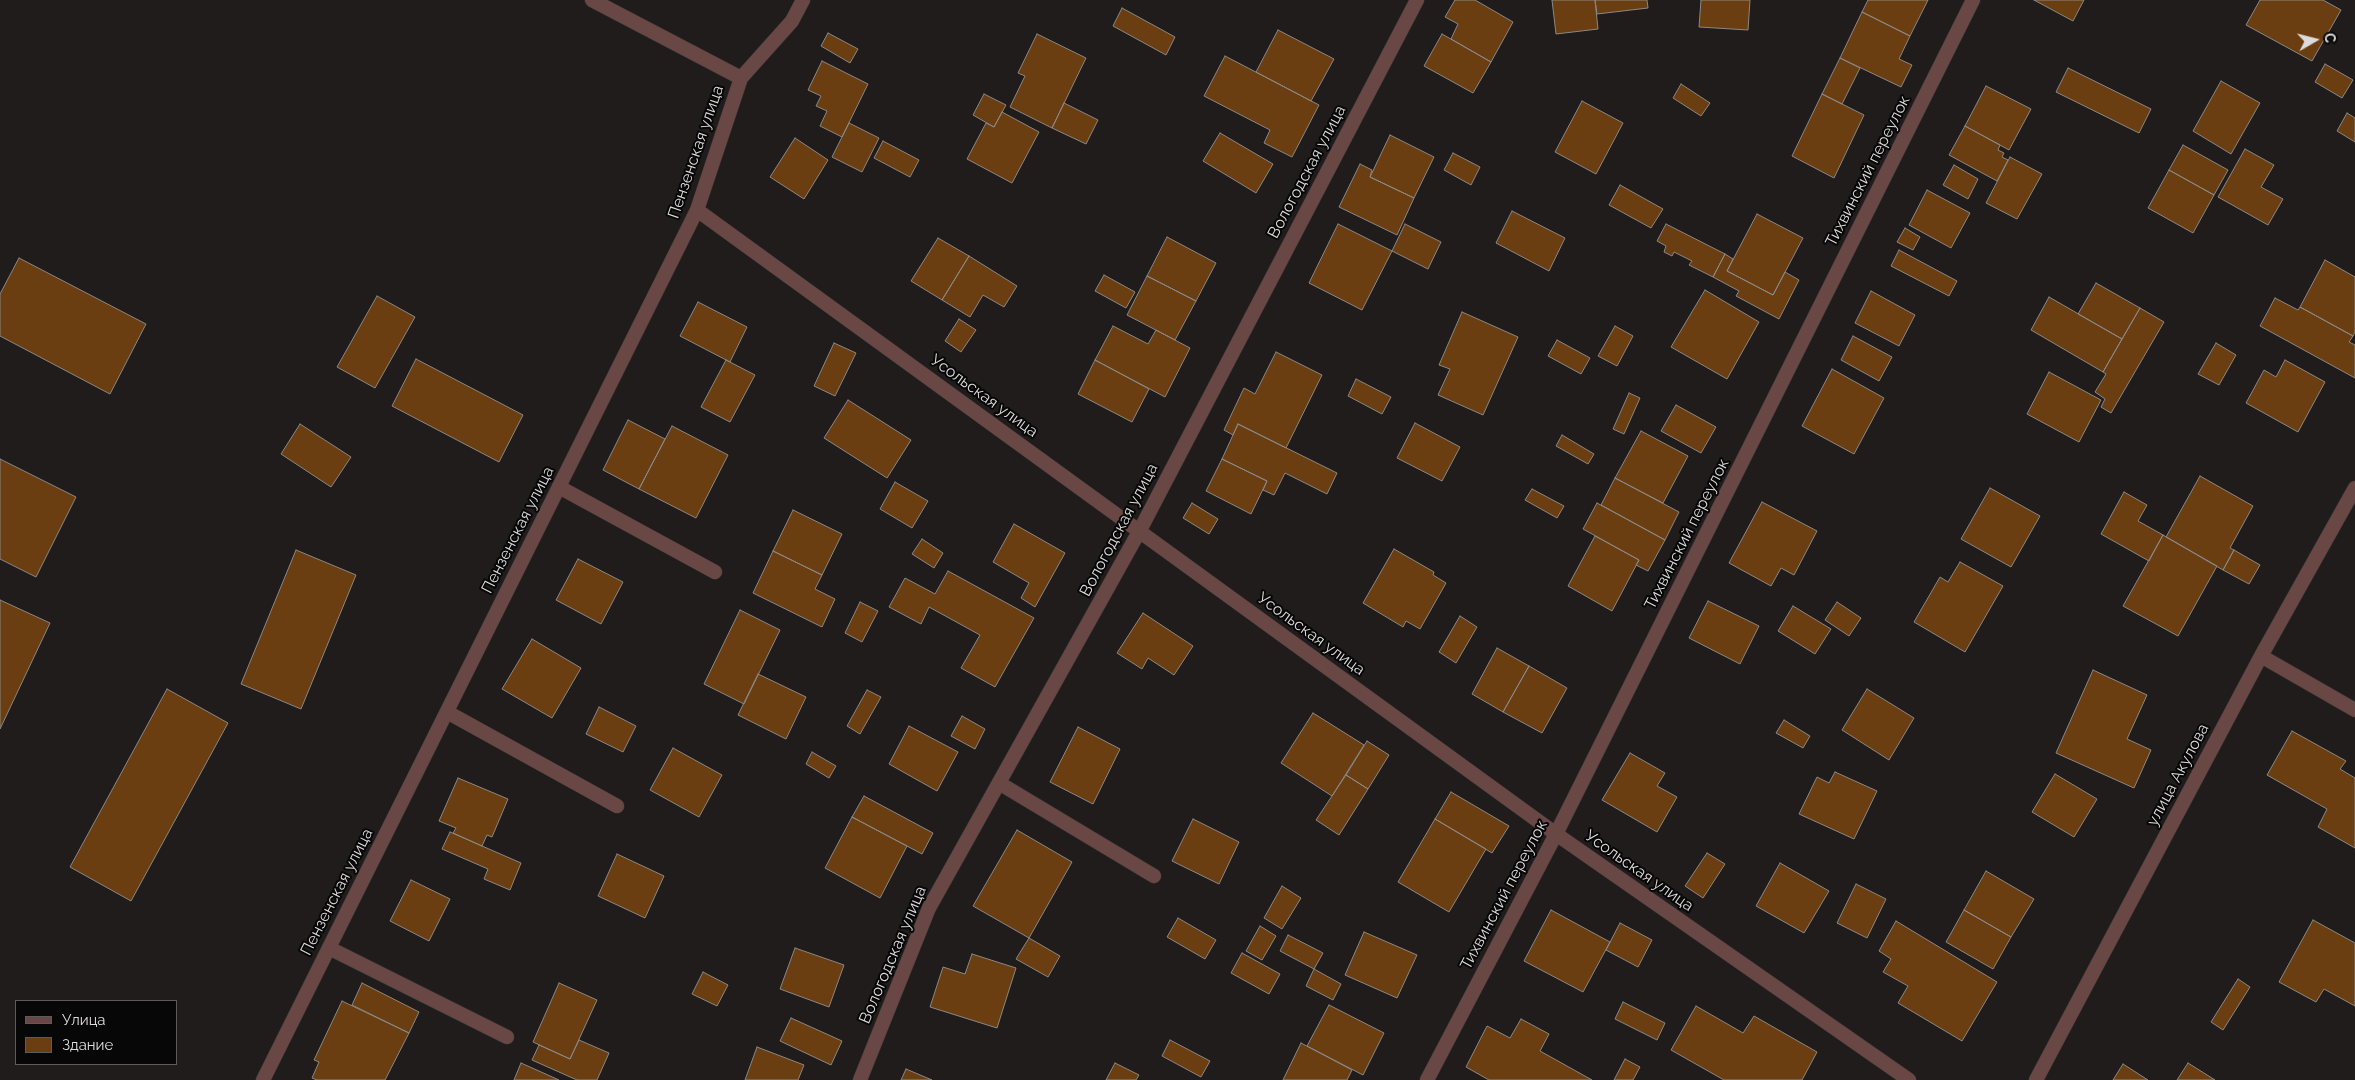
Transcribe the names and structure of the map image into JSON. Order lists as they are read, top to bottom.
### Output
{
  "streets": {
    "street": [
      "Пензенская улица",
      "Тихвинский переулок",
      "Вологодская улица",
      "Усольская улица",
      "улица Акулова"
    ]
  },
  "crossings": [
    ["Пензенская улица", "Усольская улица"],
    ["Тихвинский переулок", "Усольская улица"],
    ["Вологодская улица", "Усольская улица"]
  ],
  "legend": ["Улица", "Здание"],
  "north": "right"
}
